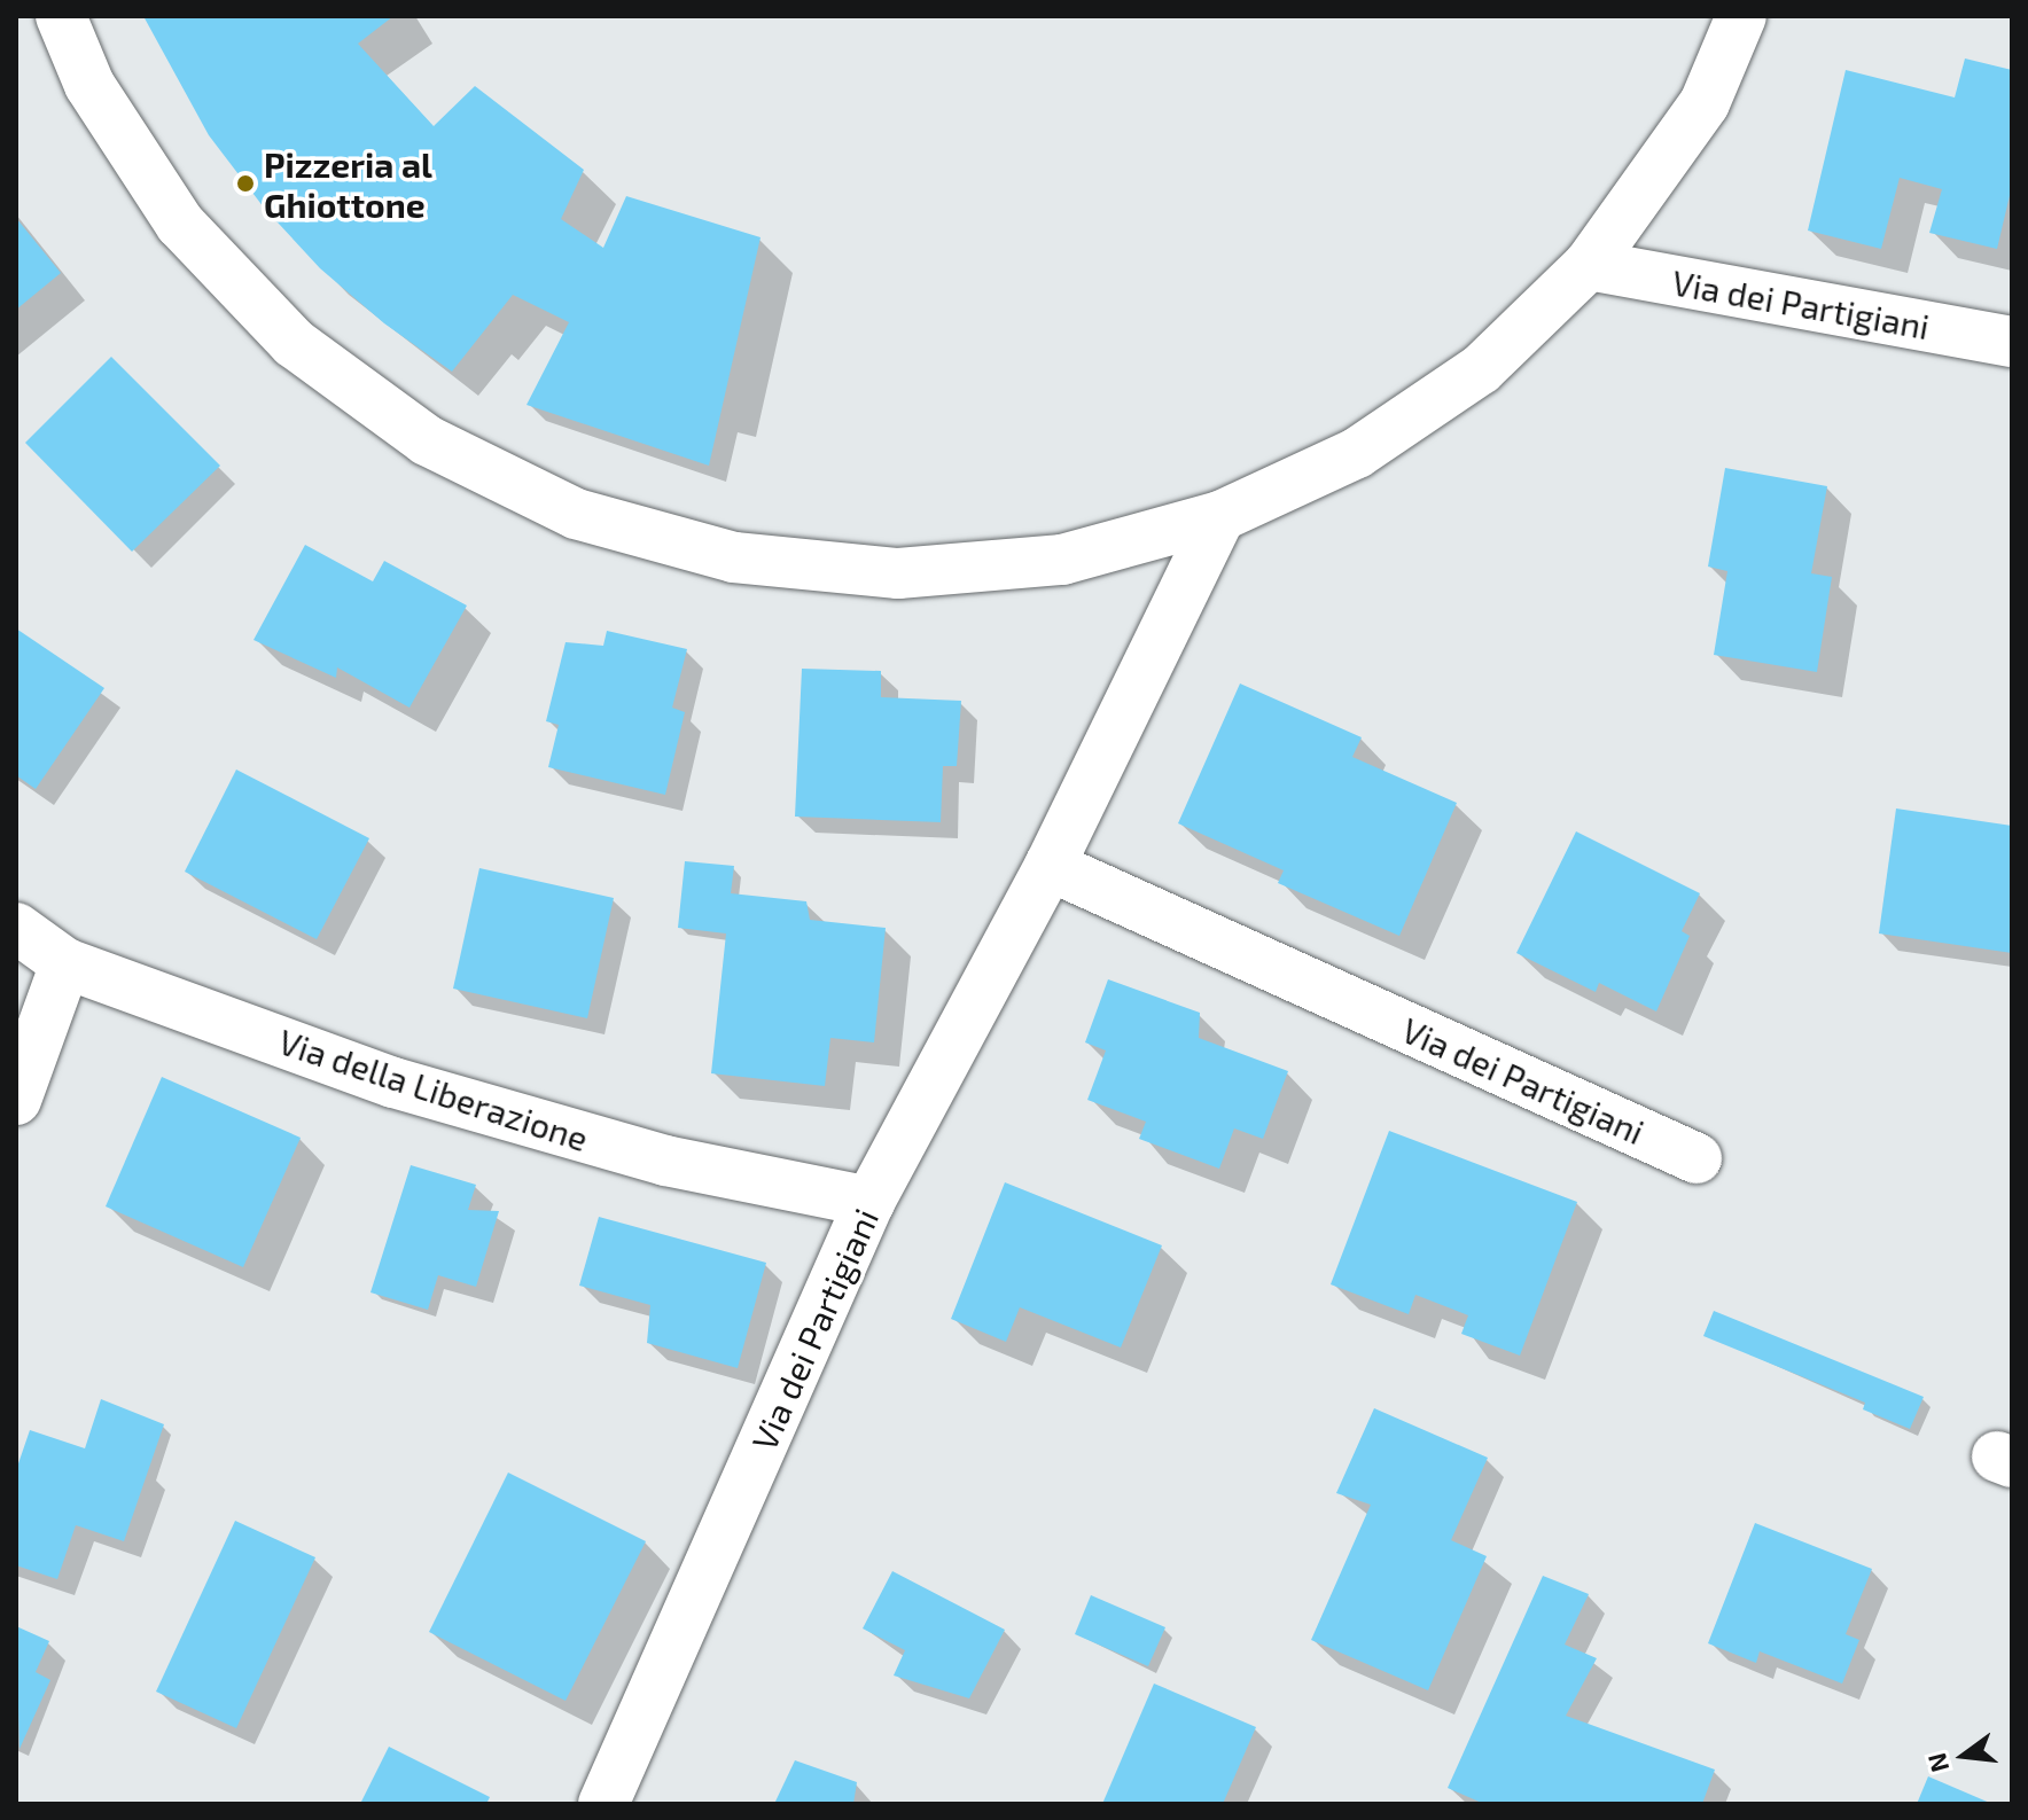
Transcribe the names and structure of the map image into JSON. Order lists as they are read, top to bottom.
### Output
{
  "streets": {
    "street": ["Via dei Partigiani", "Via della Liberazione"]
  },
  "crossings": [
    ["Via dei Partigiani", "Via della Liberazione"]
  ],
  "places": ["Pizzeria al Ghiottone"],
  "north": "left"
}
